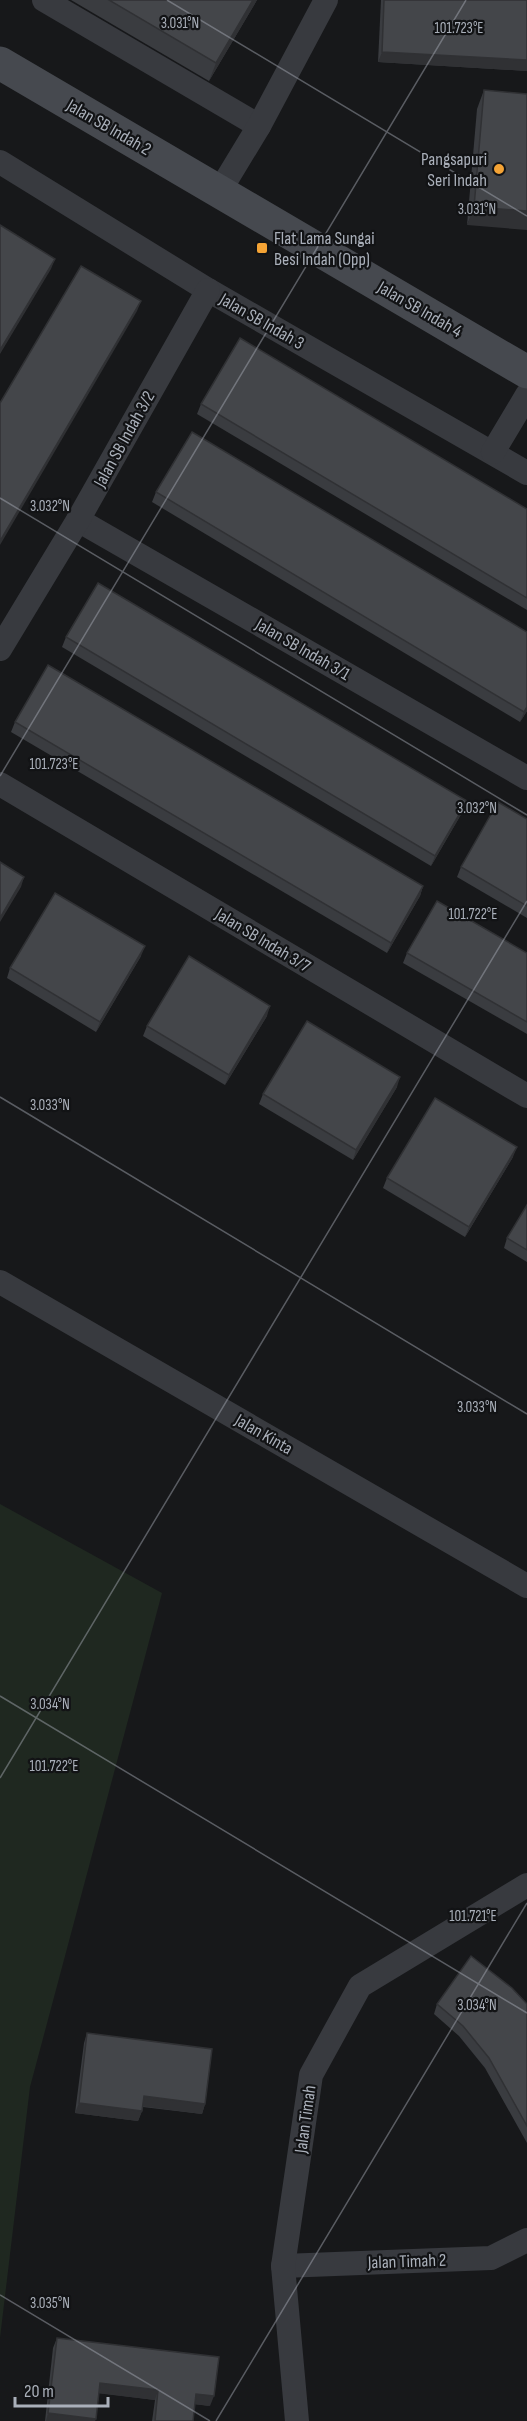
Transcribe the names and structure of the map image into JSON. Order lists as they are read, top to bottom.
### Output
{
  "streets": {
    "street": [
      "Jalan SB Indah 2",
      "Jalan SB Indah 4",
      "Jalan SB Indah 3",
      "Jalan SB Indah 3/2",
      "Jalan SB Indah 3/1",
      "Jalan SB Indah 3/7",
      "Jalan Kinta",
      "Jalan Timah",
      "Jalan Timah 2"
    ]
  },
  "crossings": [
    ["Jalan SB Indah 2", "Jalan SB Indah 4"],
    ["Jalan SB Indah 3", "Jalan SB Indah 3/2"],
    ["Jalan SB Indah 3/2", "Jalan SB Indah 3/1"],
    ["Jalan Timah", "Jalan Timah 2"]
  ],
  "places": {
    "other": ["Pangsapuri Seri Indah"],
    "transit": ["Flat Lama Sungai Besi Indah (Opp)"]
  },
  "scale_bar": "20 m",
  "coordinates": [
    "3.031°N",
    "101.723°E",
    "3.032°N",
    "101.722°E",
    "3.033°N",
    "3.034°N",
    "101.721°E",
    "3.035°N"
  ]
}
